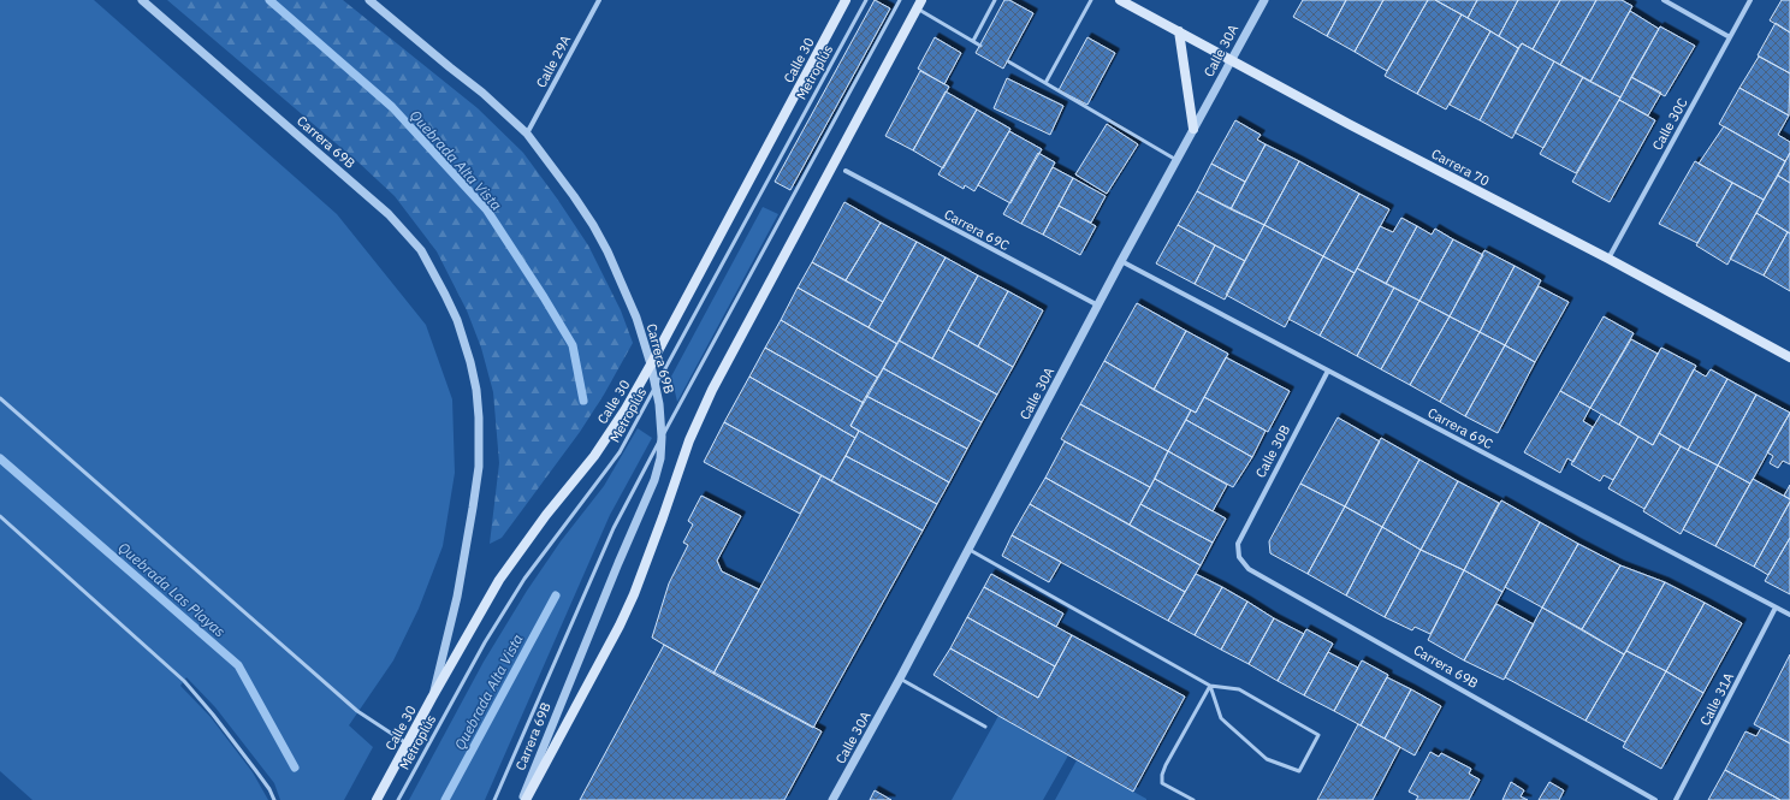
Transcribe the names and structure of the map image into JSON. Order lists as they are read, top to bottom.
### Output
{
  "streets": {
    "main road": ["Calle 30", "Carrera 70"],
    "street": [
      "Calle 30A",
      "Calle 29A",
      "Calle 30C",
      "Carrera 69B",
      "Carrera 69C",
      "Calle 30B",
      "Calle 31A"
    ],
    "lane": ["Metroplús"]
  },
  "crossings": [
    ["Calle 30A", "Carrera 70"],
    ["Calle 30A", "Carrera 69C"],
    ["Calle 30", "Carrera 69B"],
    ["Calle 29A", "Carrera 69B"],
    ["Metroplús", "Carrera 69B"],
    ["Calle 30C", "Carrera 70"],
    ["Carrera 69B", "Calle 30B"],
    ["Carrera 69C", "Calle 30B"],
    ["Carrera 69C", "Calle 31A"]
  ],
  "water": ["Quebrada Alta Vista", "Quebrada Las Playas"]
}
